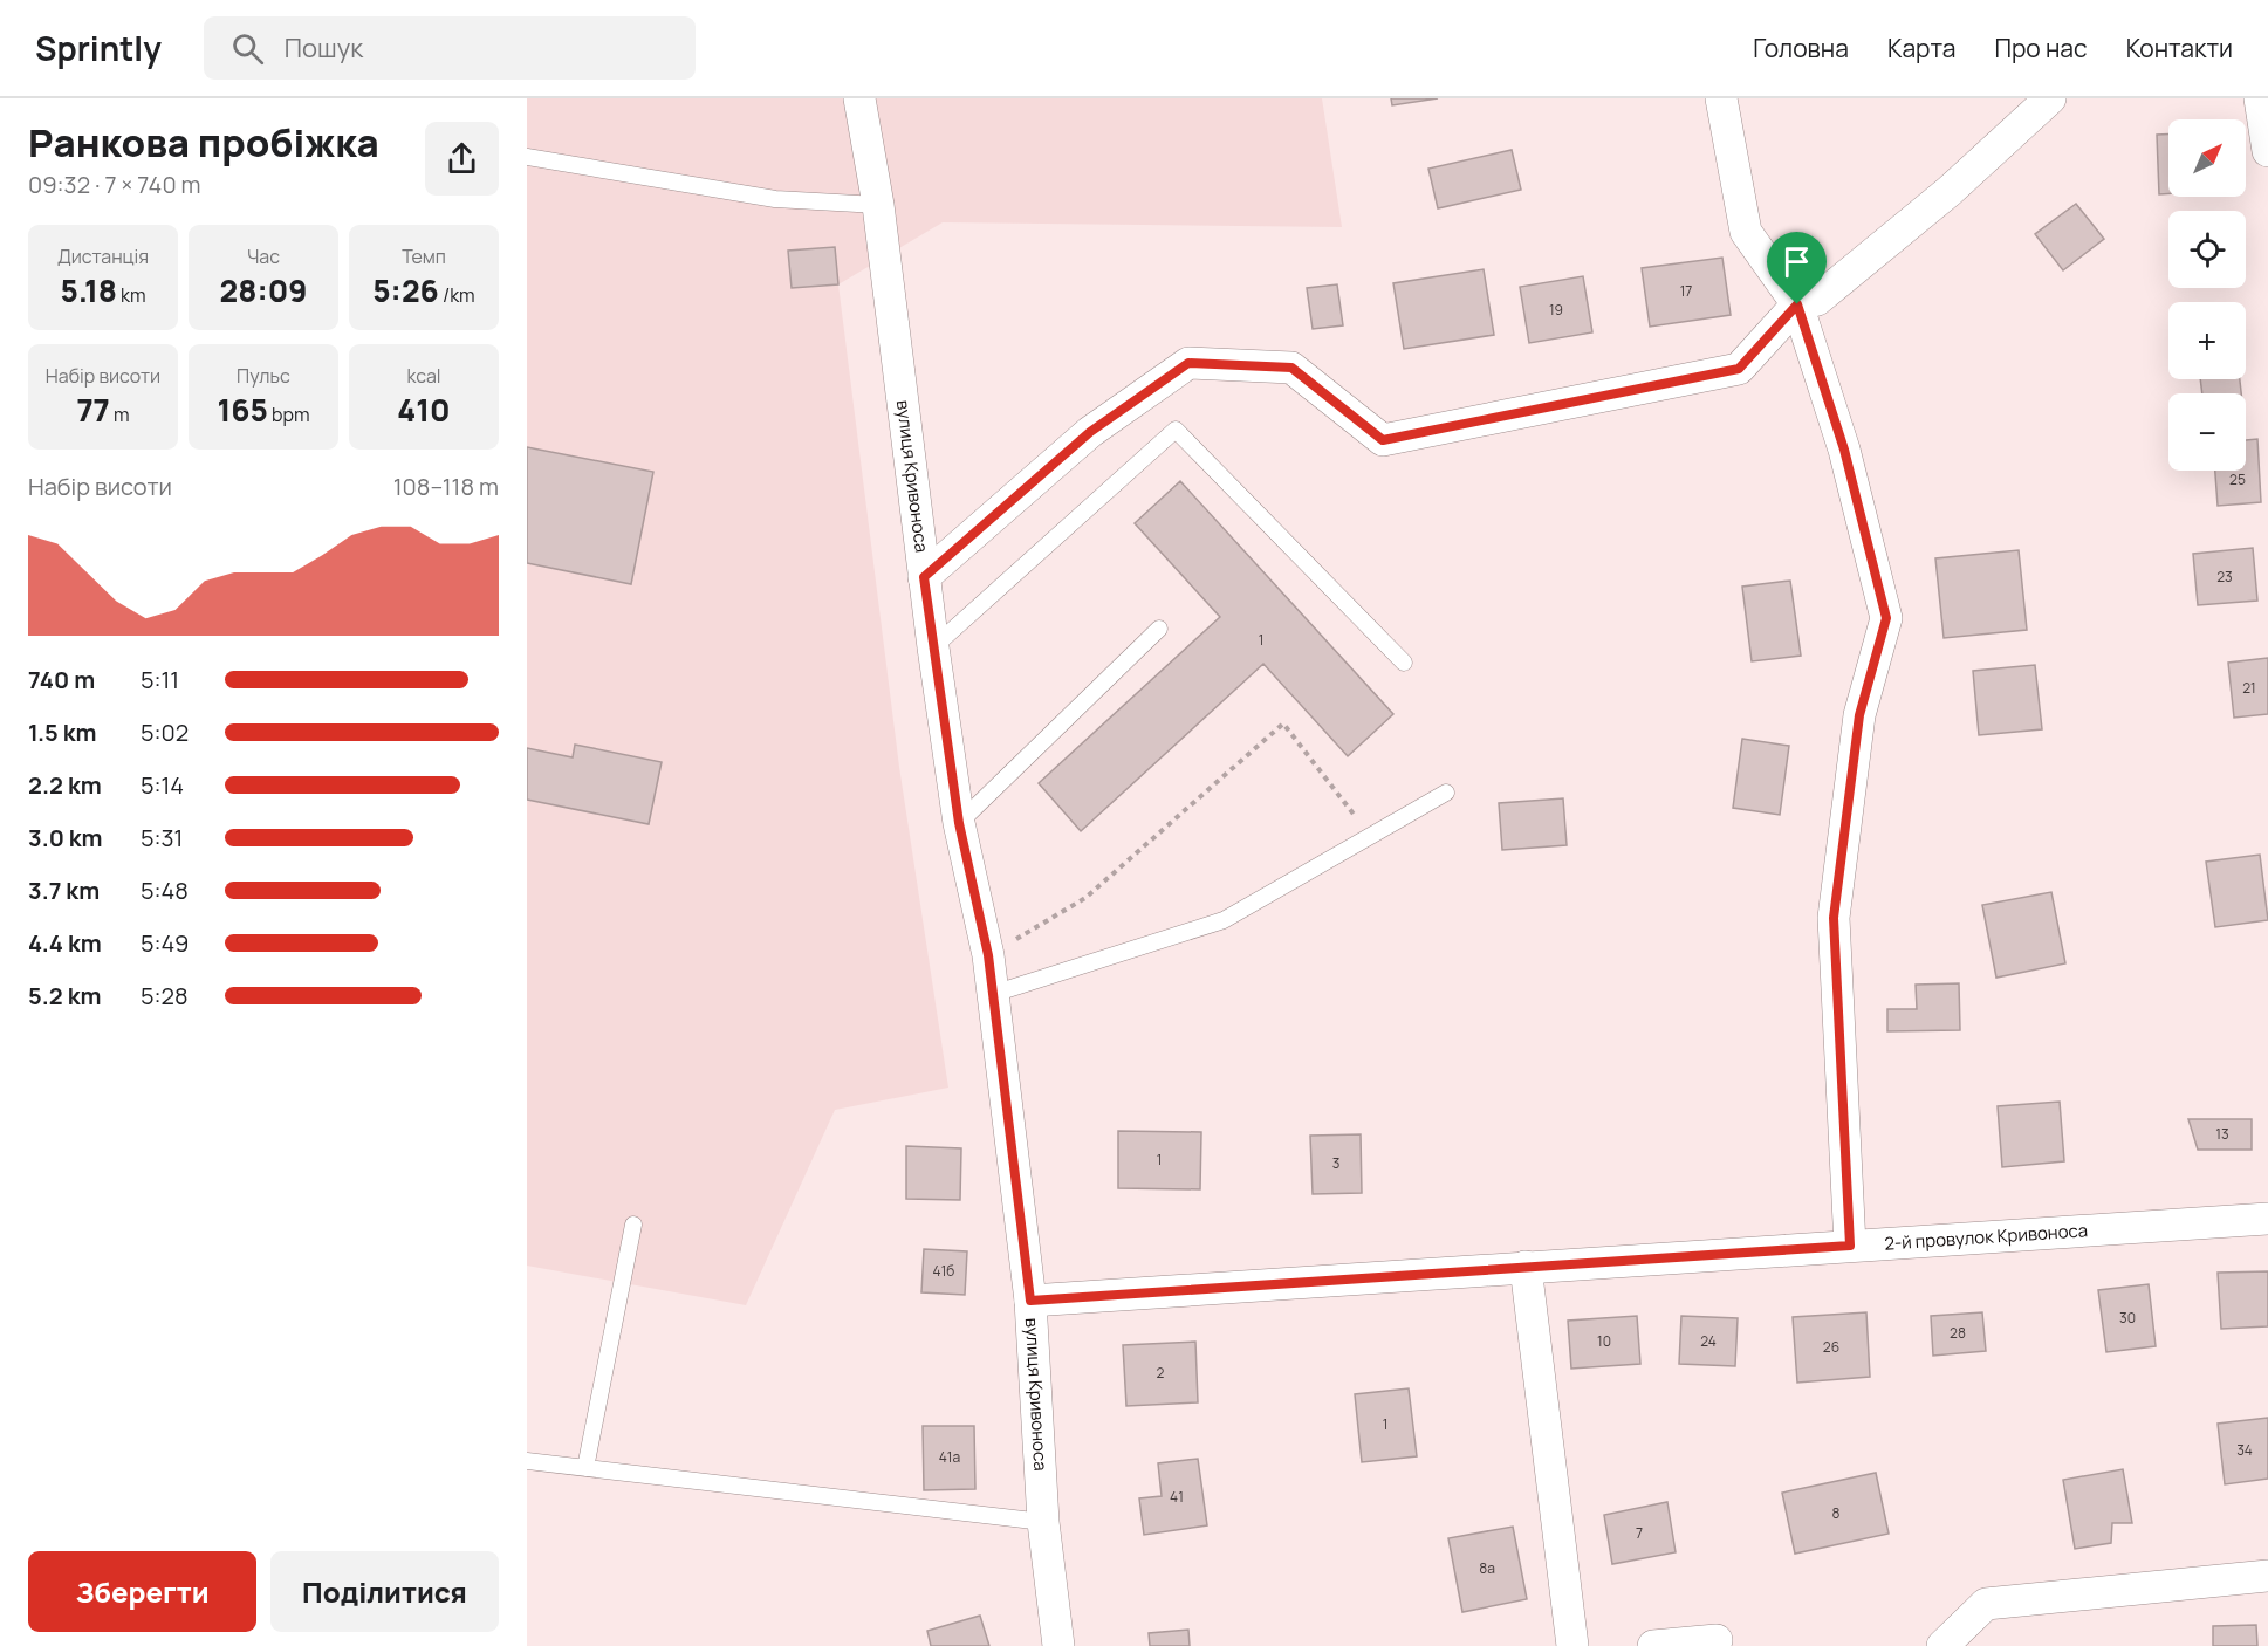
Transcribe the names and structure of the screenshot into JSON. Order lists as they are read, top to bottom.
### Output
{
  "streets": {
    "street": ["вулиця Кривоноса", "2-й провулок Кривоноса"]
  },
  "crossings": [
    ["вулиця Кривоноса", "2-й провулок Кривоноса"]
  ],
  "house_numbers": [
    "17",
    "19",
    "25",
    "23",
    "1",
    "21",
    "13",
    "1",
    "3",
    "41б",
    "30",
    "28",
    "10",
    "24",
    "26",
    "2",
    "1",
    "34",
    "41а",
    "41",
    "8",
    "7",
    "8а"
  ],
  "north": "top right",
  "page": {
    "header": "Sprintly",
    "search": "Пошук",
    "nav": [
      "Головна",
      "Карта",
      "Про нас",
      "Контакти"
    ],
    "heading": ["Ранкова пробіжка", "09:32 · 7 × 740 m"],
    "map_buttons": ["+", "−"],
    "stats": [
      ["Дистанція", "5.18 km"],
      ["Час", "28:09"],
      ["Темп", "5:26 /km"],
      ["Набір висоти", "77 m"],
      ["Пульс", "165 bpm"],
      ["kcal", "410"]
    ],
    "chart": ["Набір висоти", "108–118 m"],
    "list": [
      {
        "name": "740 m",
        "note": "5:11"
      },
      {
        "name": "1.5 km",
        "note": "5:02"
      },
      {
        "name": "2.2 km",
        "note": "5:14"
      },
      {
        "name": "3.0 km",
        "note": "5:31"
      },
      {
        "name": "3.7 km",
        "note": "5:48"
      },
      {
        "name": "4.4 km",
        "note": "5:49"
      },
      {
        "name": "5.2 km",
        "note": "5:28"
      }
    ],
    "buttons": ["Зберегти", "Поділитися"]
  }
}
